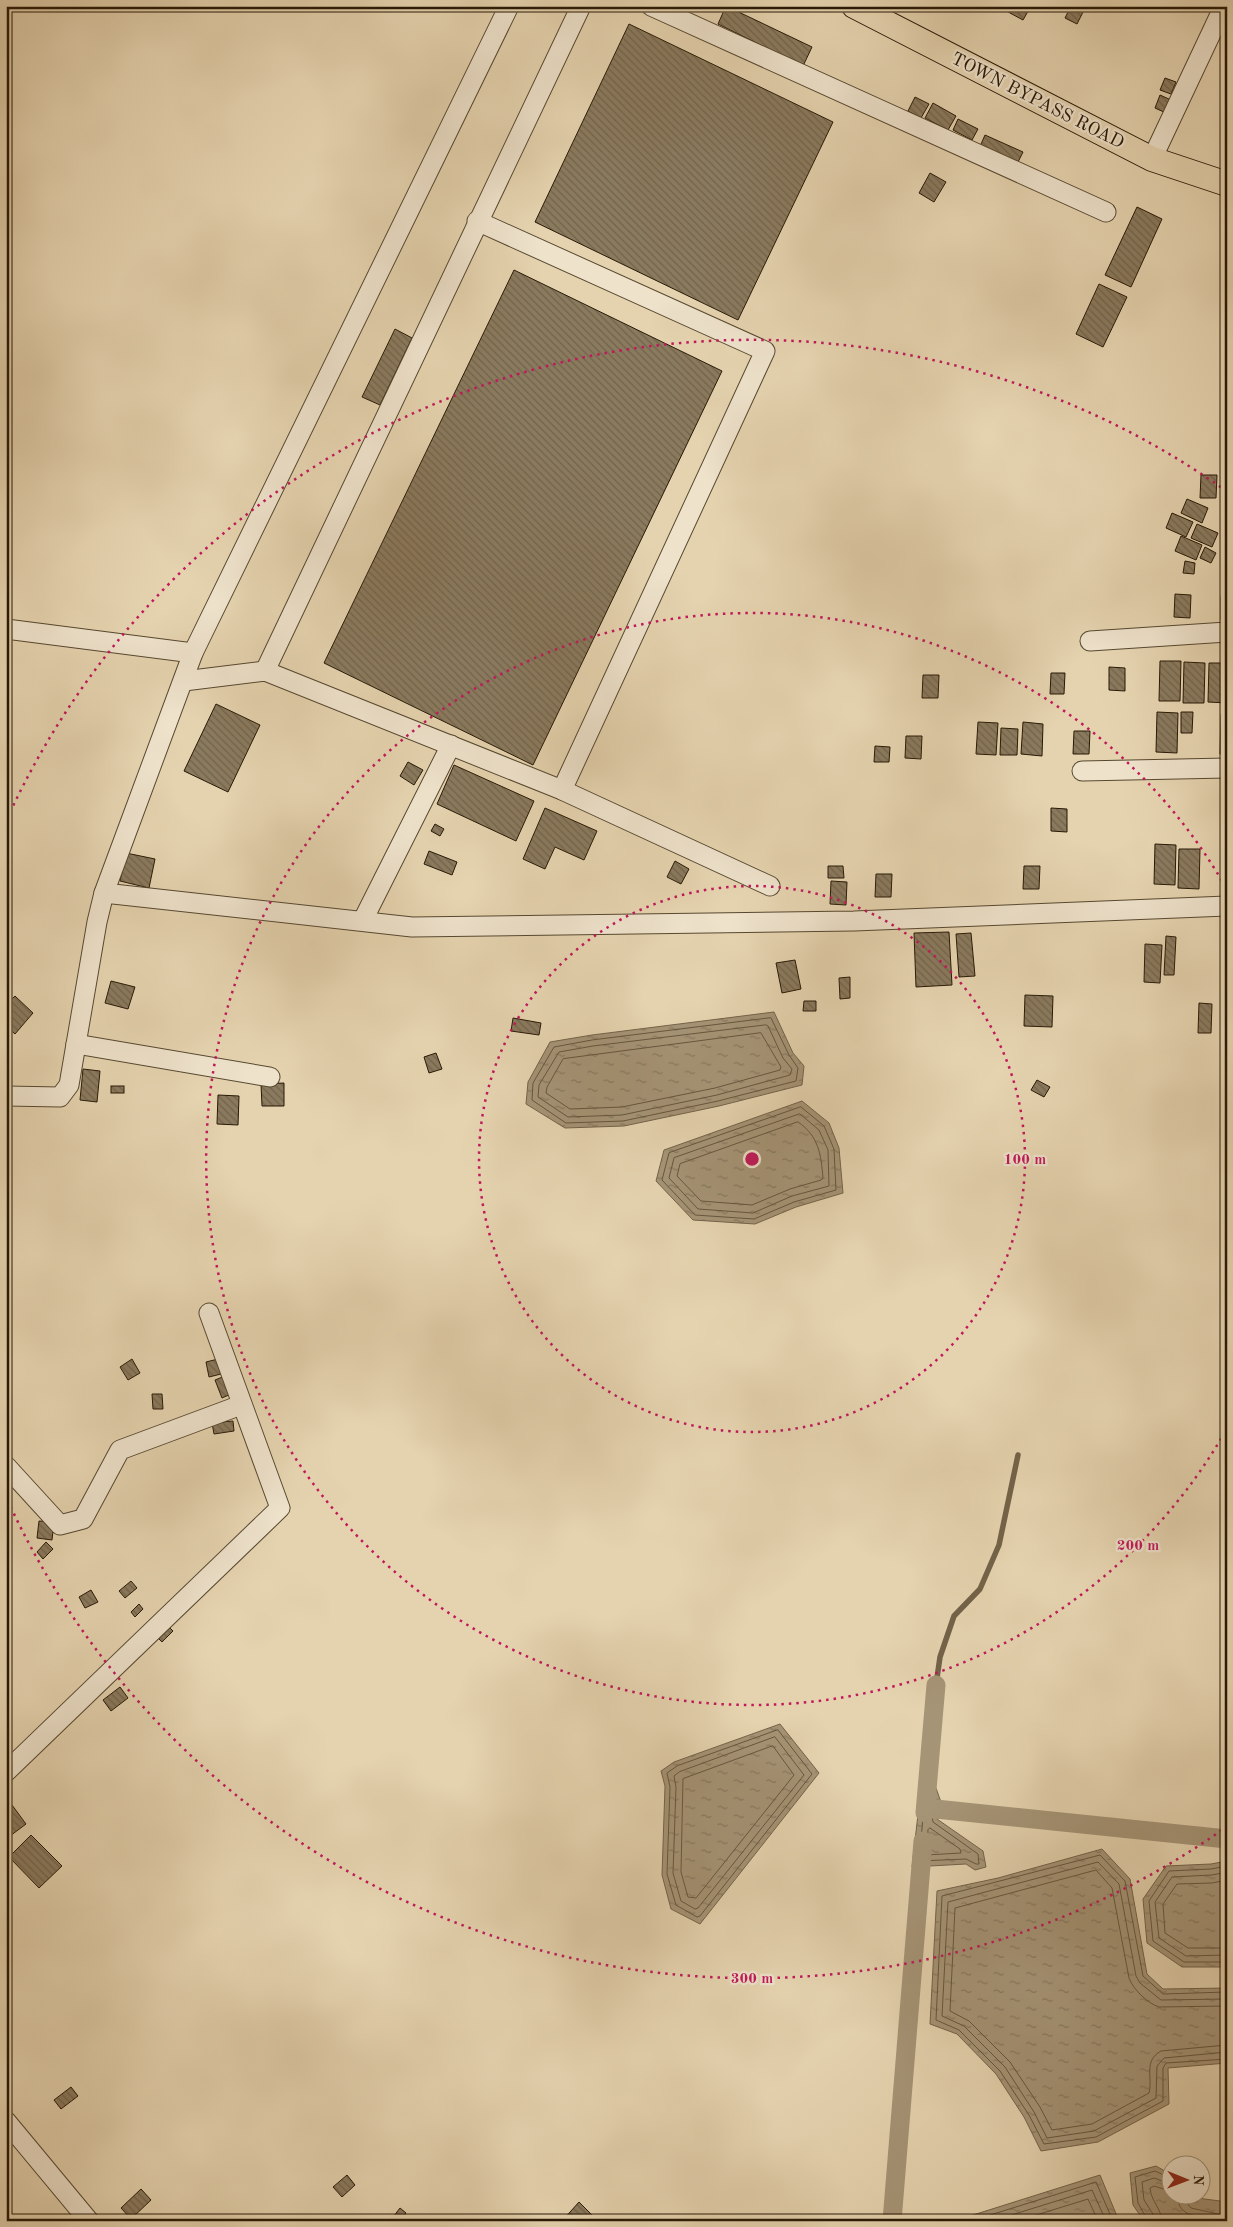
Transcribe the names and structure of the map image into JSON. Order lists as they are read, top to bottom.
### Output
{
  "streets": {
    "main road": ["TOWN BYPASS ROAD"]
  },
  "north": "right",
  "rings": ["100 m", "200 m", "300 m"]
}
